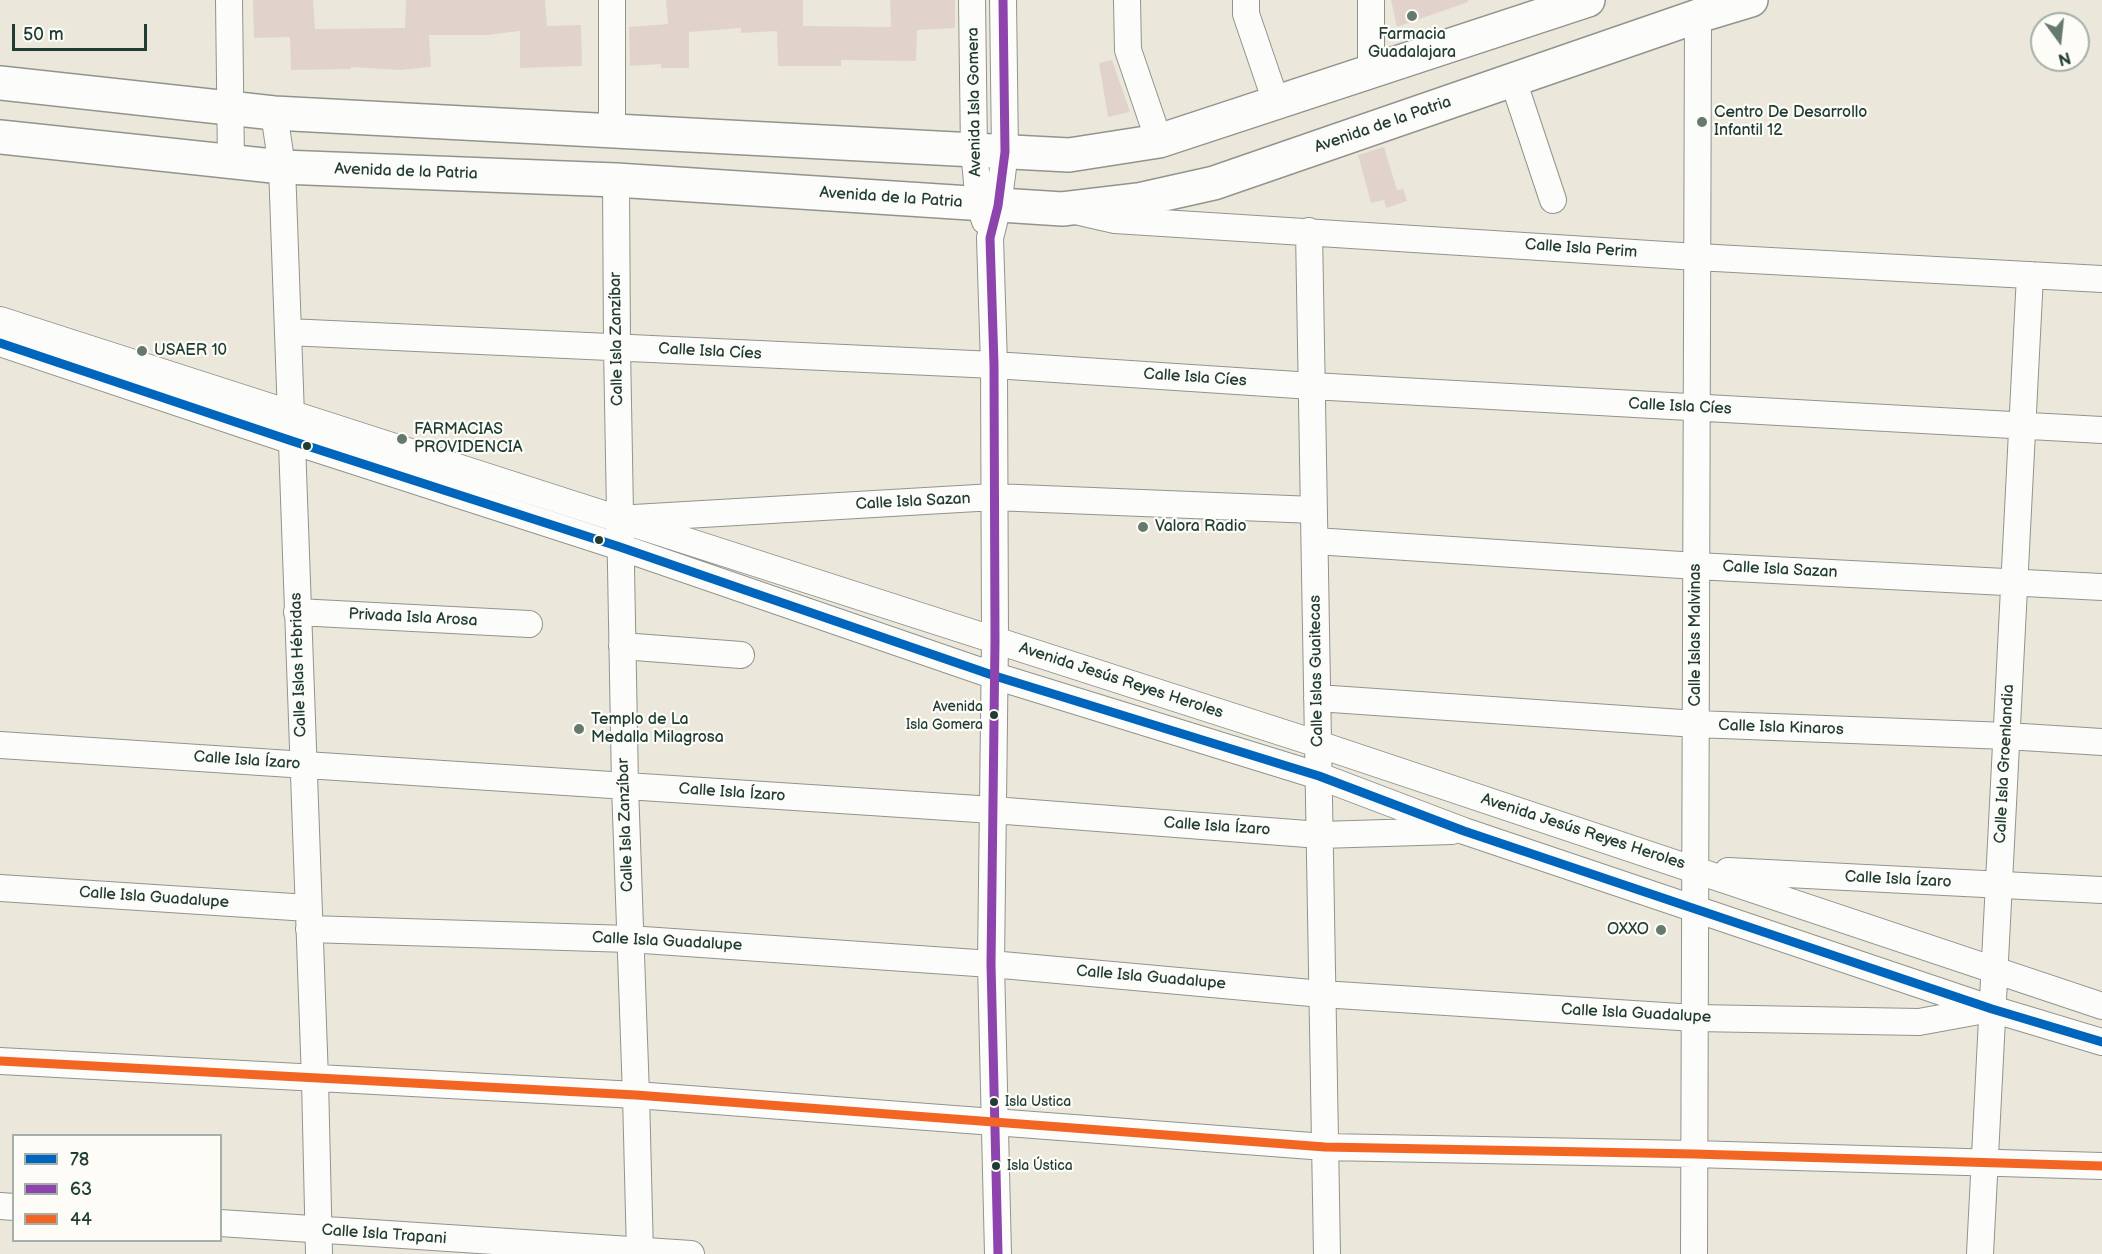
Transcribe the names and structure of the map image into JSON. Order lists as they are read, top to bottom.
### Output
{
  "streets": {
    "main road": ["Avenida de la Patria"],
    "street": [
      "Avenida Isla Gomera",
      "Calle Isla Perim",
      "Calle Isla Zanzíbar",
      "Calle Isla Cíes",
      "Calle Isla Sazan",
      "Privada Isla Arosa",
      "Calle Islas Malvinas",
      "Calle Islas Hébridas",
      "Calle Islas Guaitecas",
      "Avenida Jesús Reyes Heroles",
      "Calle Isla Kinaros",
      "Calle Isla Ízaro",
      "Calle Isla Groenlandia",
      "Calle Isla Guadalupe",
      "Calle Isla Trapani"
    ]
  },
  "crossings": [
    ["Avenida Isla Gomera", "Avenida de la Patria"],
    ["Avenida Isla Gomera", "Calle Isla Cíes"],
    ["Avenida Isla Gomera", "Calle Isla Sazan"],
    ["Avenida Isla Gomera", "Avenida Jesús Reyes Heroles"],
    ["Avenida Isla Gomera", "Calle Isla Ízaro"],
    ["Avenida Isla Gomera", "Calle Isla Guadalupe"],
    ["Avenida de la Patria", "Calle Isla Perim"],
    ["Avenida de la Patria", "Calle Isla Zanzíbar"],
    ["Avenida de la Patria", "Calle Islas Malvinas"],
    ["Avenida de la Patria", "Calle Islas Hébridas"],
    ["Calle Isla Perim", "Calle Islas Malvinas"],
    ["Calle Isla Perim", "Calle Islas Guaitecas"],
    ["Calle Isla Perim", "Calle Isla Groenlandia"],
    ["Calle Isla Zanzíbar", "Calle Isla Cíes"],
    ["Calle Isla Zanzíbar", "Calle Isla Sazan"],
    ["Calle Isla Zanzíbar", "Avenida Jesús Reyes Heroles"],
    ["Calle Isla Zanzíbar", "Calle Isla Ízaro"],
    ["Calle Isla Zanzíbar", "Calle Isla Guadalupe"],
    ["Calle Isla Zanzíbar", "Calle Isla Trapani"],
    ["Calle Isla Cíes", "Calle Islas Malvinas"],
    ["Calle Isla Cíes", "Calle Islas Hébridas"],
    ["Calle Isla Cíes", "Calle Islas Guaitecas"],
    ["Calle Isla Cíes", "Calle Isla Groenlandia"],
    ["Calle Isla Sazan", "Calle Islas Malvinas"],
    ["Calle Isla Sazan", "Calle Islas Guaitecas"],
    ["Calle Isla Sazan", "Avenida Jesús Reyes Heroles"],
    ["Calle Isla Sazan", "Calle Isla Groenlandia"],
    ["Privada Isla Arosa", "Calle Islas Hébridas"],
    ["Calle Islas Malvinas", "Avenida Jesús Reyes Heroles"],
    ["Calle Islas Malvinas", "Calle Isla Kinaros"],
    ["Calle Islas Malvinas", "Calle Isla Ízaro"],
    ["Calle Islas Malvinas", "Calle Isla Guadalupe"],
    ["Calle Islas Hébridas", "Avenida Jesús Reyes Heroles"],
    ["Calle Islas Hébridas", "Calle Isla Ízaro"],
    ["Calle Islas Hébridas", "Calle Isla Guadalupe"],
    ["Calle Islas Hébridas", "Calle Isla Trapani"],
    ["Calle Islas Guaitecas", "Avenida Jesús Reyes Heroles"],
    ["Calle Islas Guaitecas", "Calle Isla Kinaros"],
    ["Calle Islas Guaitecas", "Calle Isla Ízaro"],
    ["Calle Islas Guaitecas", "Calle Isla Guadalupe"],
    ["Avenida Jesús Reyes Heroles", "Calle Isla Ízaro"],
    ["Avenida Jesús Reyes Heroles", "Calle Isla Groenlandia"],
    ["Avenida Jesús Reyes Heroles", "Calle Isla Guadalupe"],
    ["Calle Isla Kinaros", "Calle Isla Groenlandia"],
    ["Calle Isla Ízaro", "Calle Isla Groenlandia"],
    ["Calle Isla Groenlandia", "Calle Isla Guadalupe"]
  ],
  "places": [
    "Farmacia Guadalajara",
    "Centro De Desarrollo Infantil 12",
    "USAER 10",
    "FARMACIAS PROVIDENCIA",
    "Valora Radio",
    "Avenida Isla Gomera",
    "Templo de La Medalla Milagrosa",
    "OXXO",
    "Isla Ustica",
    "Isla Ústica"
  ],
  "lines": ["transit line 63", "transit line 78", "transit line 44"],
  "legend": ["78", "63", "44"],
  "scale_bar": "50 m",
  "north": "bottom"
}
